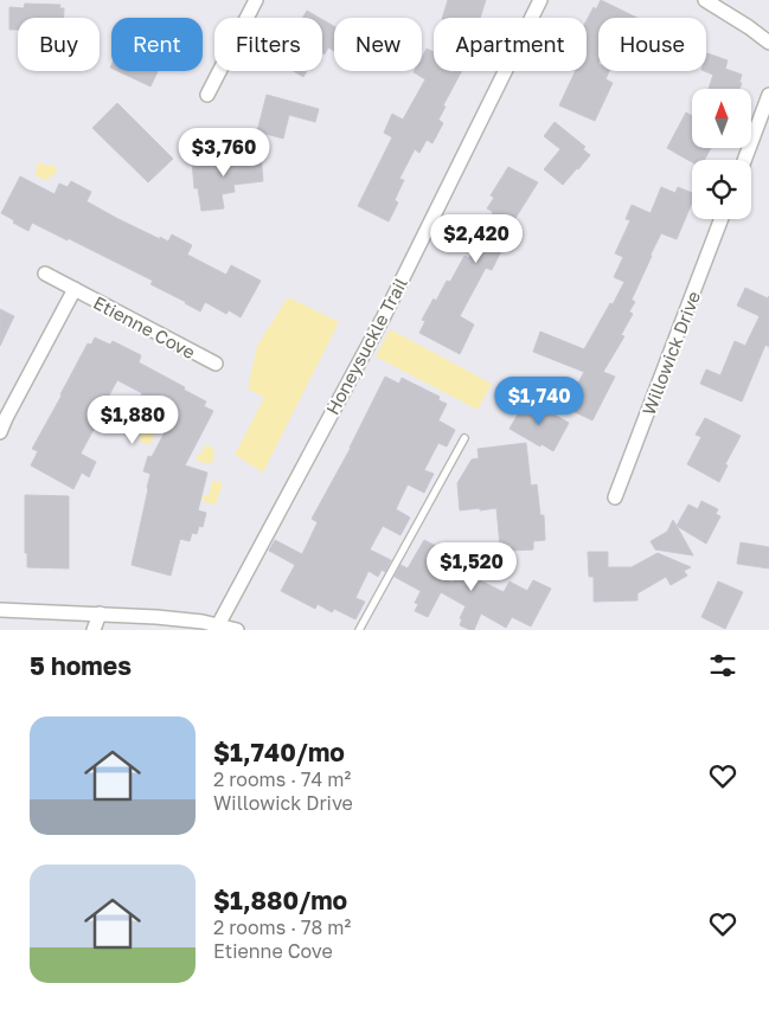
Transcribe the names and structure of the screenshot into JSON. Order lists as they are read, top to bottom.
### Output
{
  "streets": {
    "street": ["Etienne Cove", "Honeysuckle Trail", "Willowick Drive"]
  },
  "north": "top",
  "page": {
    "chip": [
      "Buy",
      "Rent",
      "Filters",
      "New",
      "Apartment",
      "House"
    ],
    "price": [
      "$3,760",
      "$2,420",
      "$1,740",
      "$1,880",
      "$1,520"
    ],
    "heading": "5 homes",
    "list": [
      {
        "name": "$1,740/mo",
        "note": "2 rooms · 74 m² · Willowick Drive"
      },
      {
        "name": "$1,880/mo",
        "note": "2 rooms · 78 m² · Etienne Cove"
      }
    ]
  }
}
